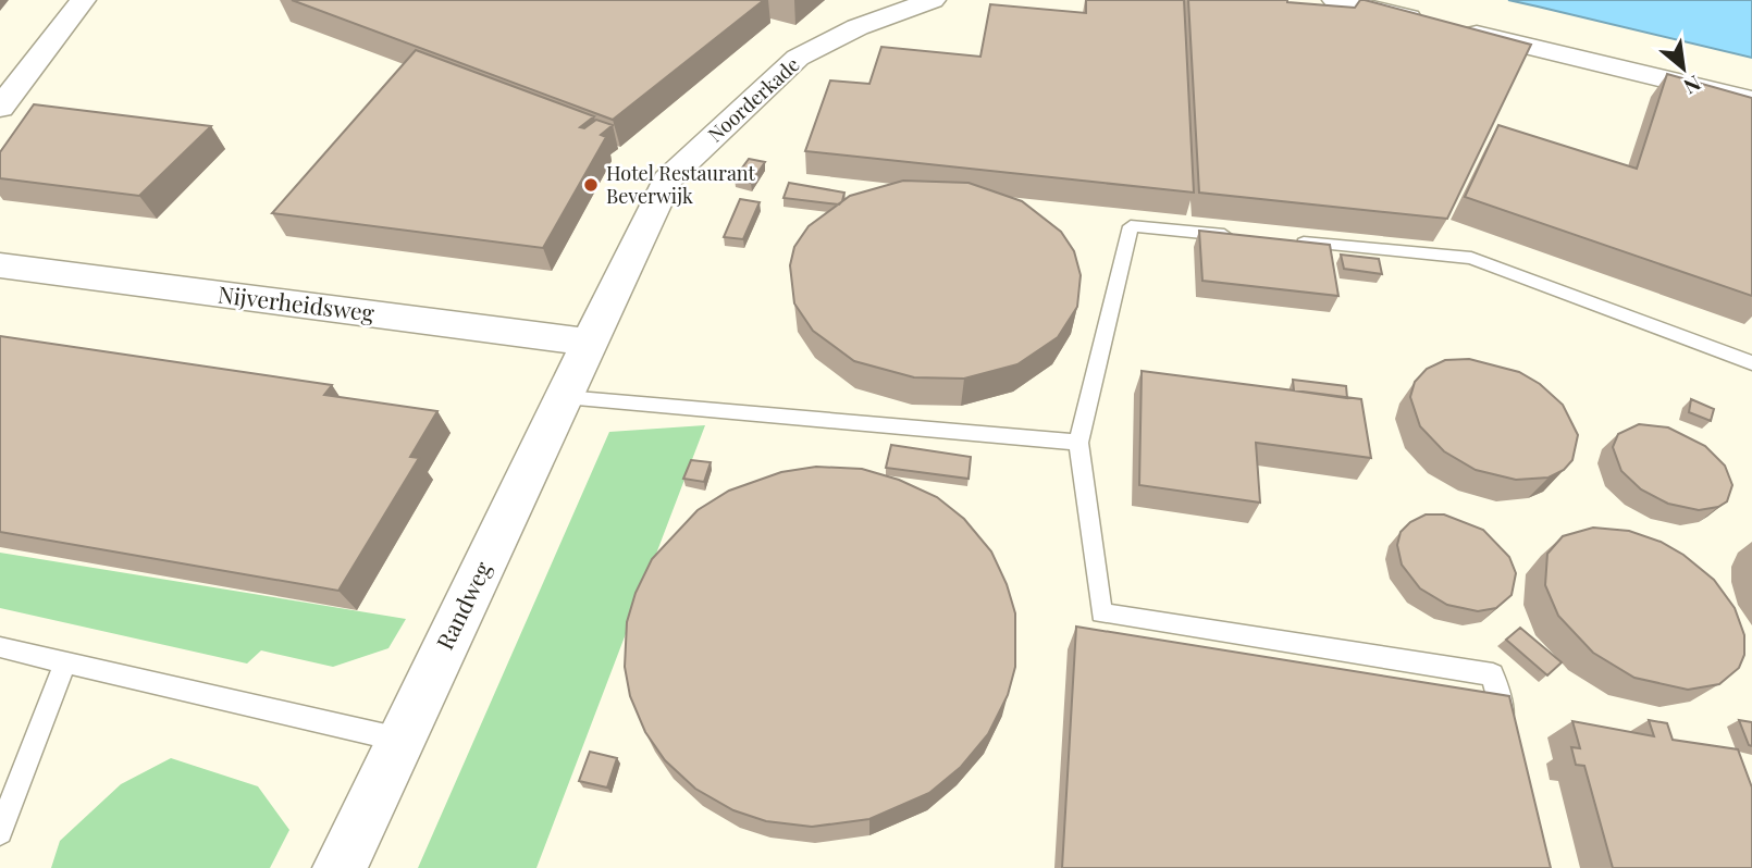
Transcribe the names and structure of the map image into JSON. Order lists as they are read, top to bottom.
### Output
{
  "streets": {
    "street": ["Noorderkade", "Nijverheidsweg", "Randweg"]
  },
  "crossings": [
    ["Noorderkade", "Nijverheidsweg"],
    ["Noorderkade", "Randweg"],
    ["Nijverheidsweg", "Randweg"]
  ],
  "places": ["Hotel Restaurant Beverwijk"],
  "north": "bottom right"
}
